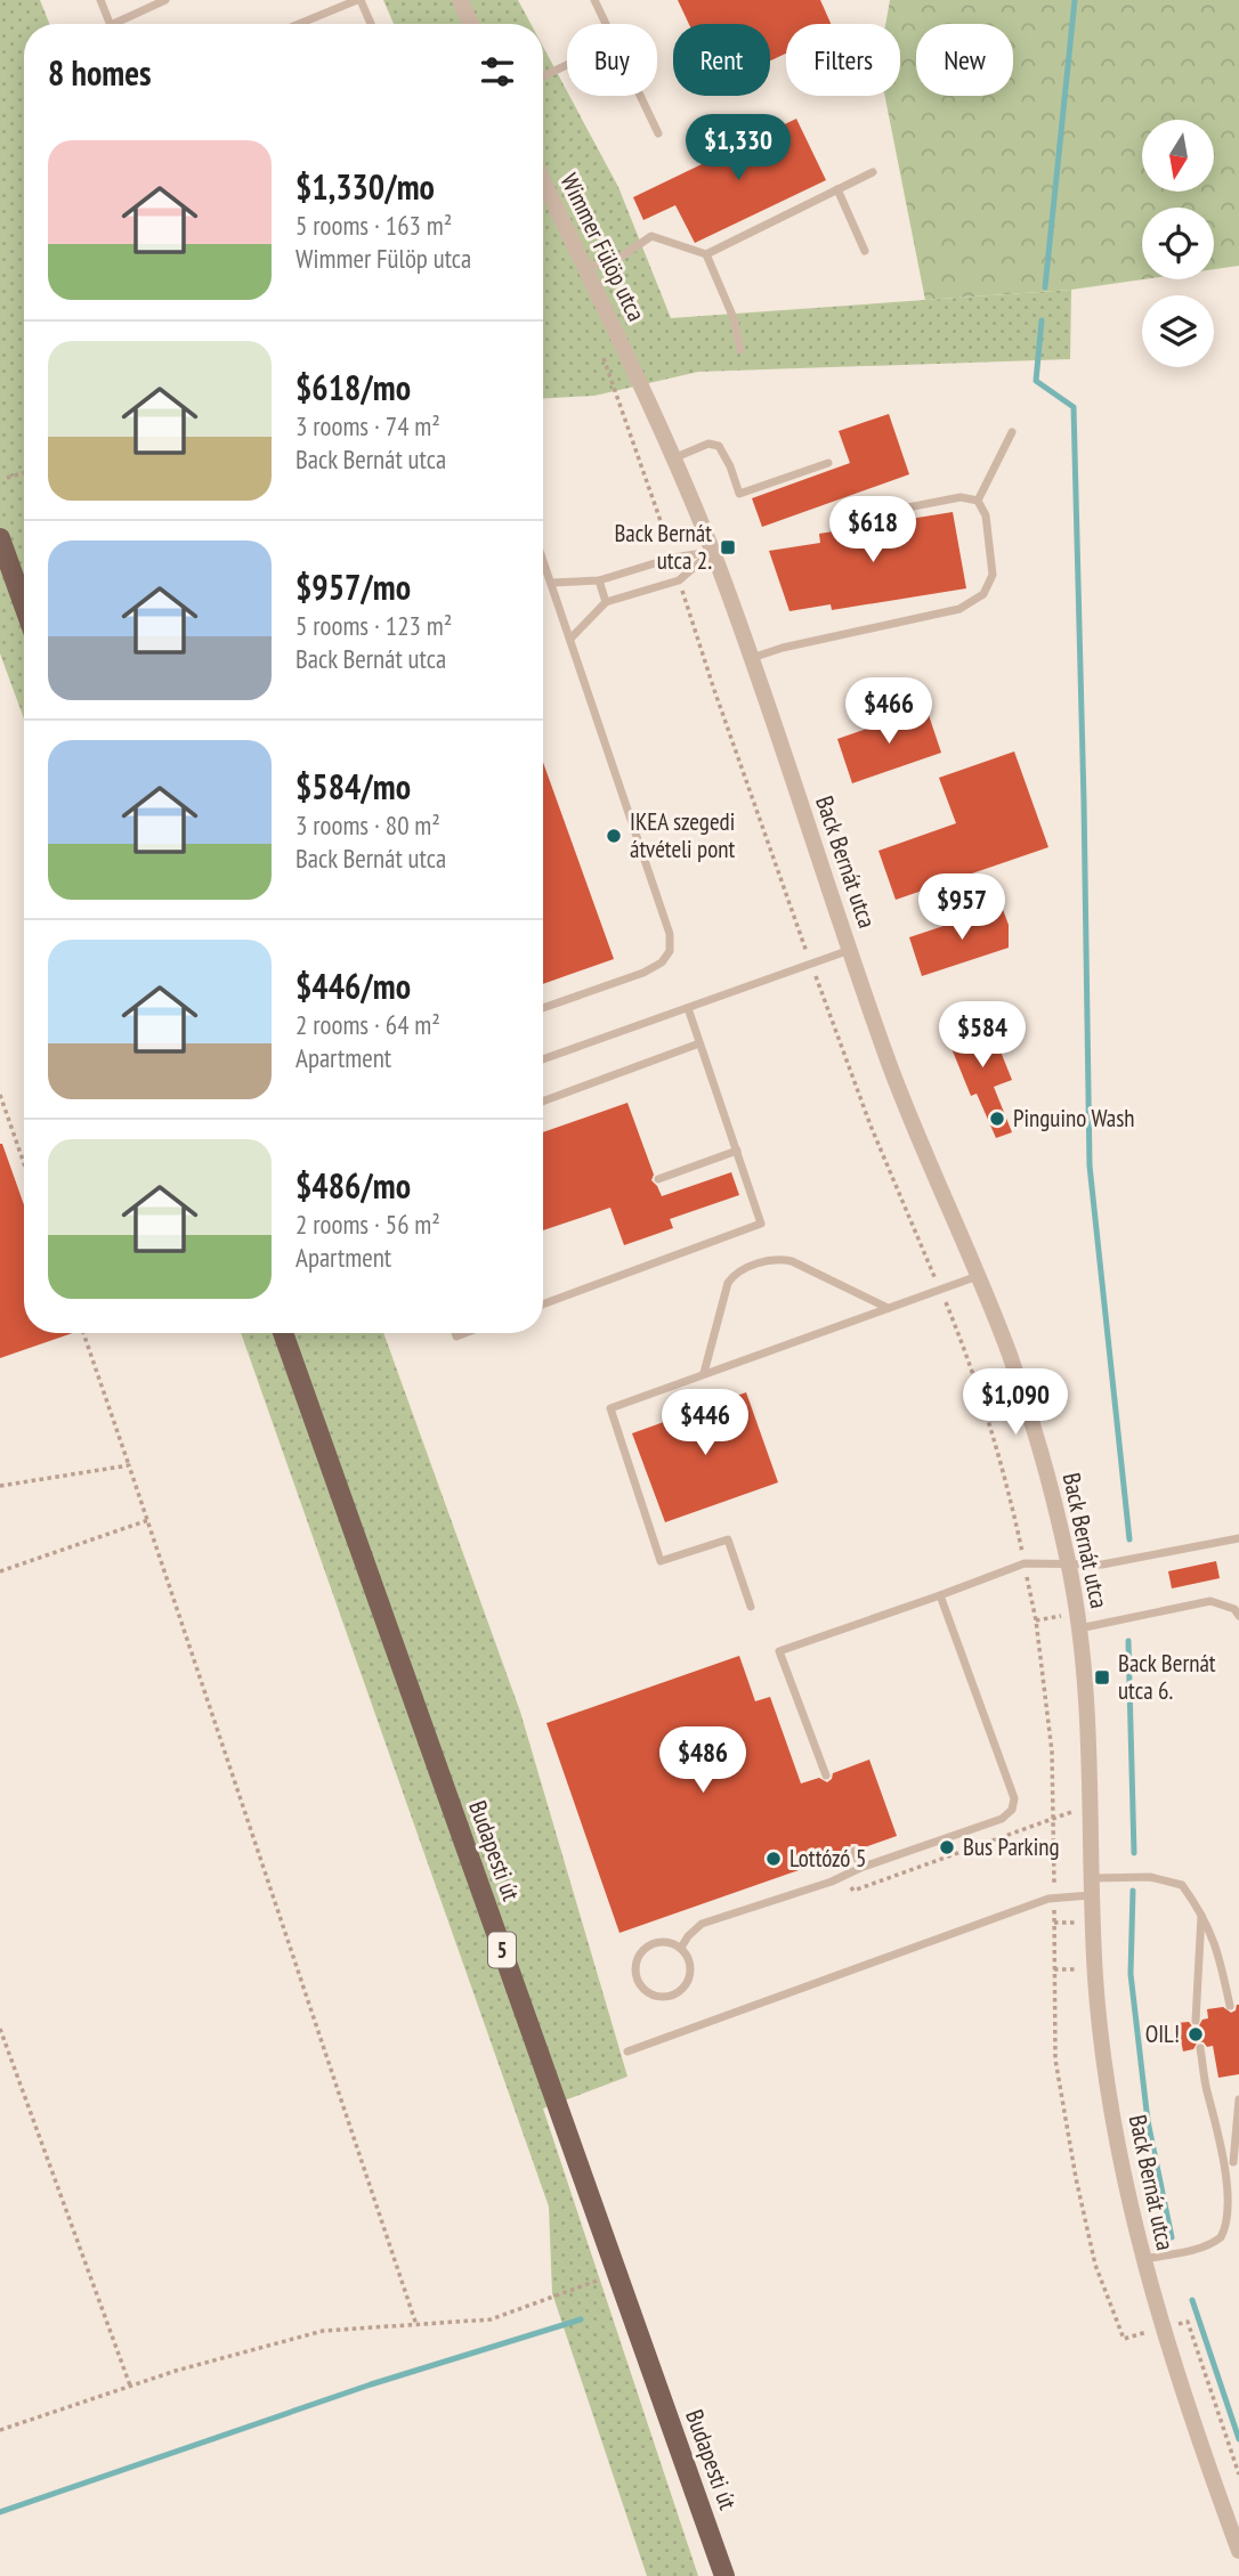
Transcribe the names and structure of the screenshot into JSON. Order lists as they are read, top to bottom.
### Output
{
  "streets": {
    "main road": ["Budapesti út", "5"],
    "street": ["Wimmer Fülöp utca", "Back Bernát utca"]
  },
  "crossings": [
    ["Wimmer Fülöp utca", "Back Bernát utca"]
  ],
  "places": {
    "transit": ["Back Bernát utca 2.", "Back Bernát utca 6."],
    "other": [
      "IKEA szegedi átvételi pont",
      "Pinguino Wash",
      "Bus Parking",
      "Lottózó 5",
      "OIL!"
    ]
  },
  "north": "bottom",
  "page": {
    "chip": [
      "Buy",
      "Rent",
      "Filters",
      "New"
    ],
    "heading": "8 homes",
    "price": [
      "$1,330",
      "$618",
      "$466",
      "$957",
      "$584",
      "$1,090",
      "$446",
      "$486"
    ],
    "list": [
      {
        "name": "$1,330/mo",
        "note": "5 rooms · 163 m² · Wimmer Fülöp utca"
      },
      {
        "name": "$618/mo",
        "note": "3 rooms · 74 m² · Back Bernát utca"
      },
      {
        "name": "$957/mo",
        "note": "5 rooms · 123 m² · Back Bernát utca"
      },
      {
        "name": "$584/mo",
        "note": "3 rooms · 80 m² · Back Bernát utca"
      },
      {
        "name": "$446/mo",
        "note": "2 rooms · 64 m² · Apartment"
      },
      {
        "name": "$486/mo",
        "note": "2 rooms · 56 m² · Apartment"
      }
    ]
  }
}
